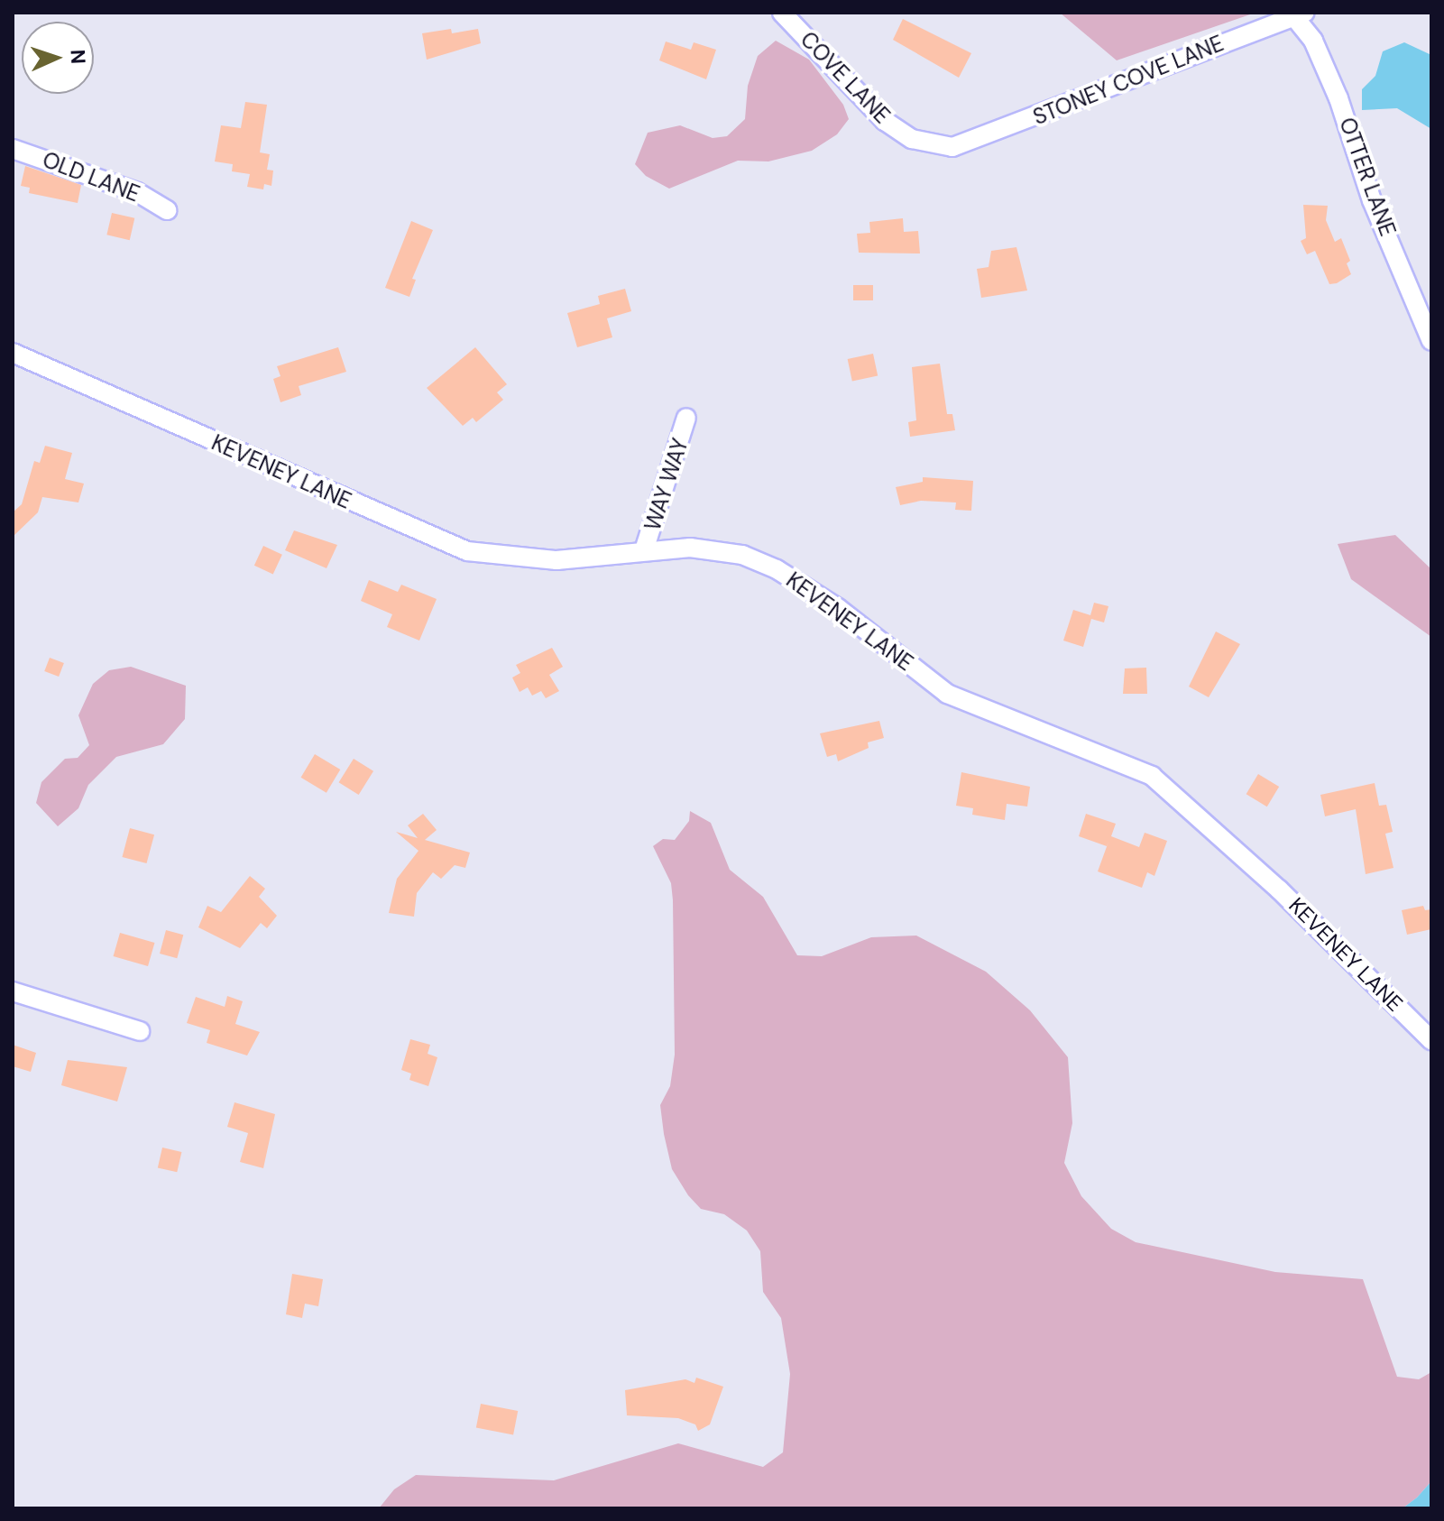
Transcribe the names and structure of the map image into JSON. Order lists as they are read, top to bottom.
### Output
{
  "streets": {
    "street": [
      "COVE LANE",
      "STONEY COVE LANE",
      "OLD LANE",
      "OTTER LANE",
      "KEVENEY LANE",
      "WAY WAY"
    ]
  },
  "crossings": [
    ["COVE LANE", "STONEY COVE LANE"],
    ["STONEY COVE LANE", "OTTER LANE"],
    ["KEVENEY LANE", "WAY WAY"]
  ],
  "north": "right"
}
